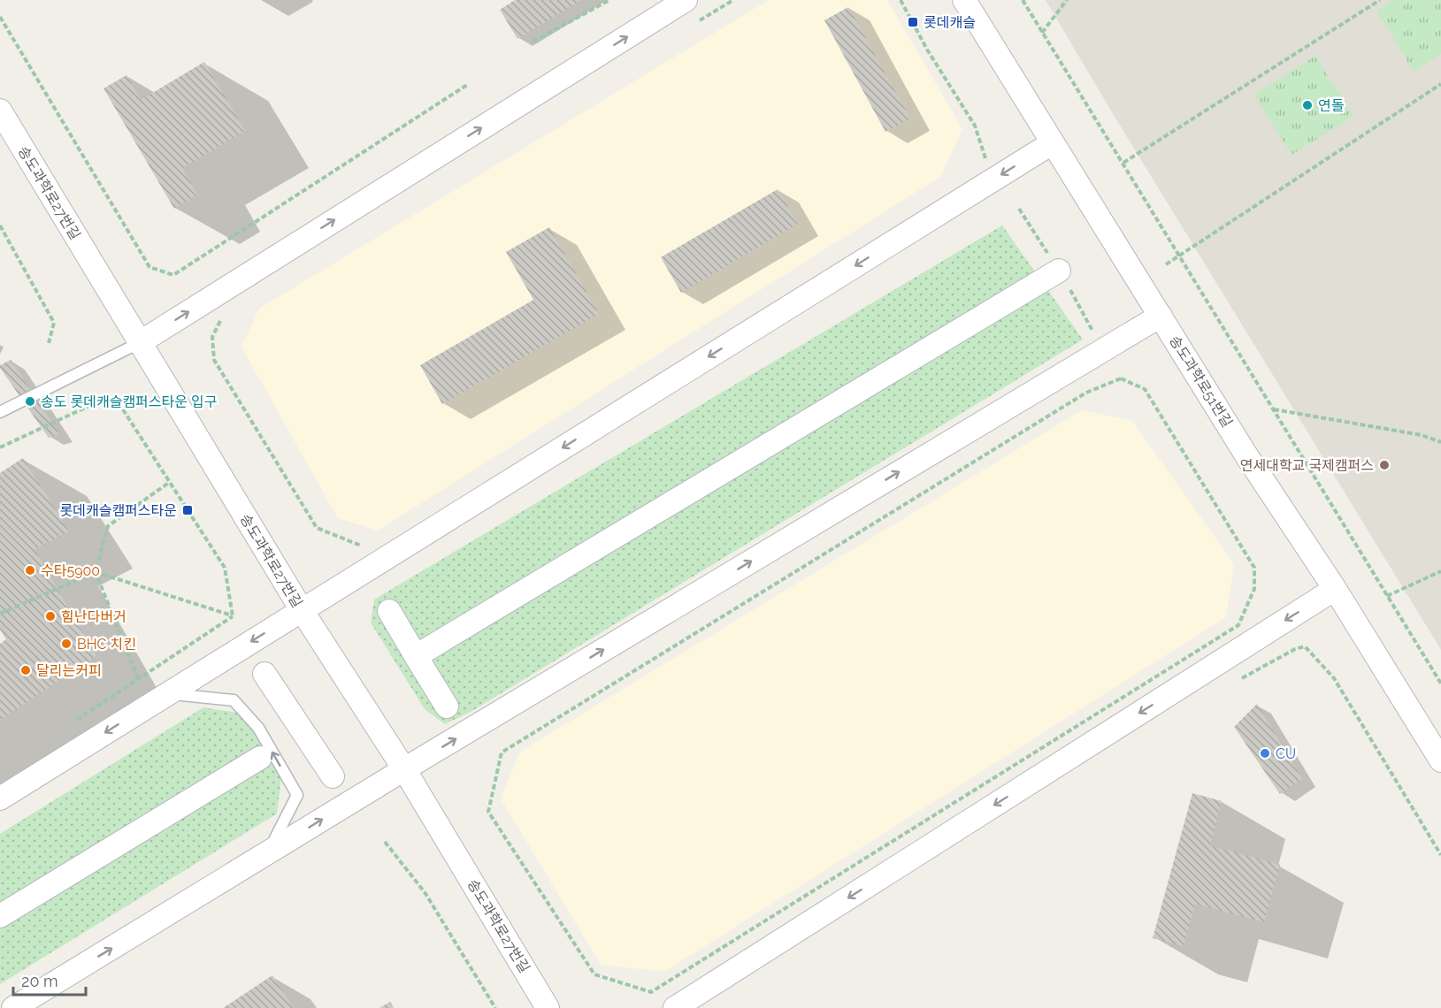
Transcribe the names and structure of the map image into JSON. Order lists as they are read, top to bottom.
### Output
{
  "streets": {
    "street": ["송도과학로27번길", "송도과학로51번길"]
  },
  "places": {
    "transit": ["롯데캐슬", "롯데캐슬캠퍼스타운"],
    "other": [
      "연돌",
      "송도 롯데캐슬캠퍼스타운 입구",
      "연세대학교 국제캠퍼스",
      "수타5900",
      "힘난다버거",
      "BHC 치킨",
      "달리는커피",
      "CU"
    ]
  },
  "scale_bar": "20 m"
}
